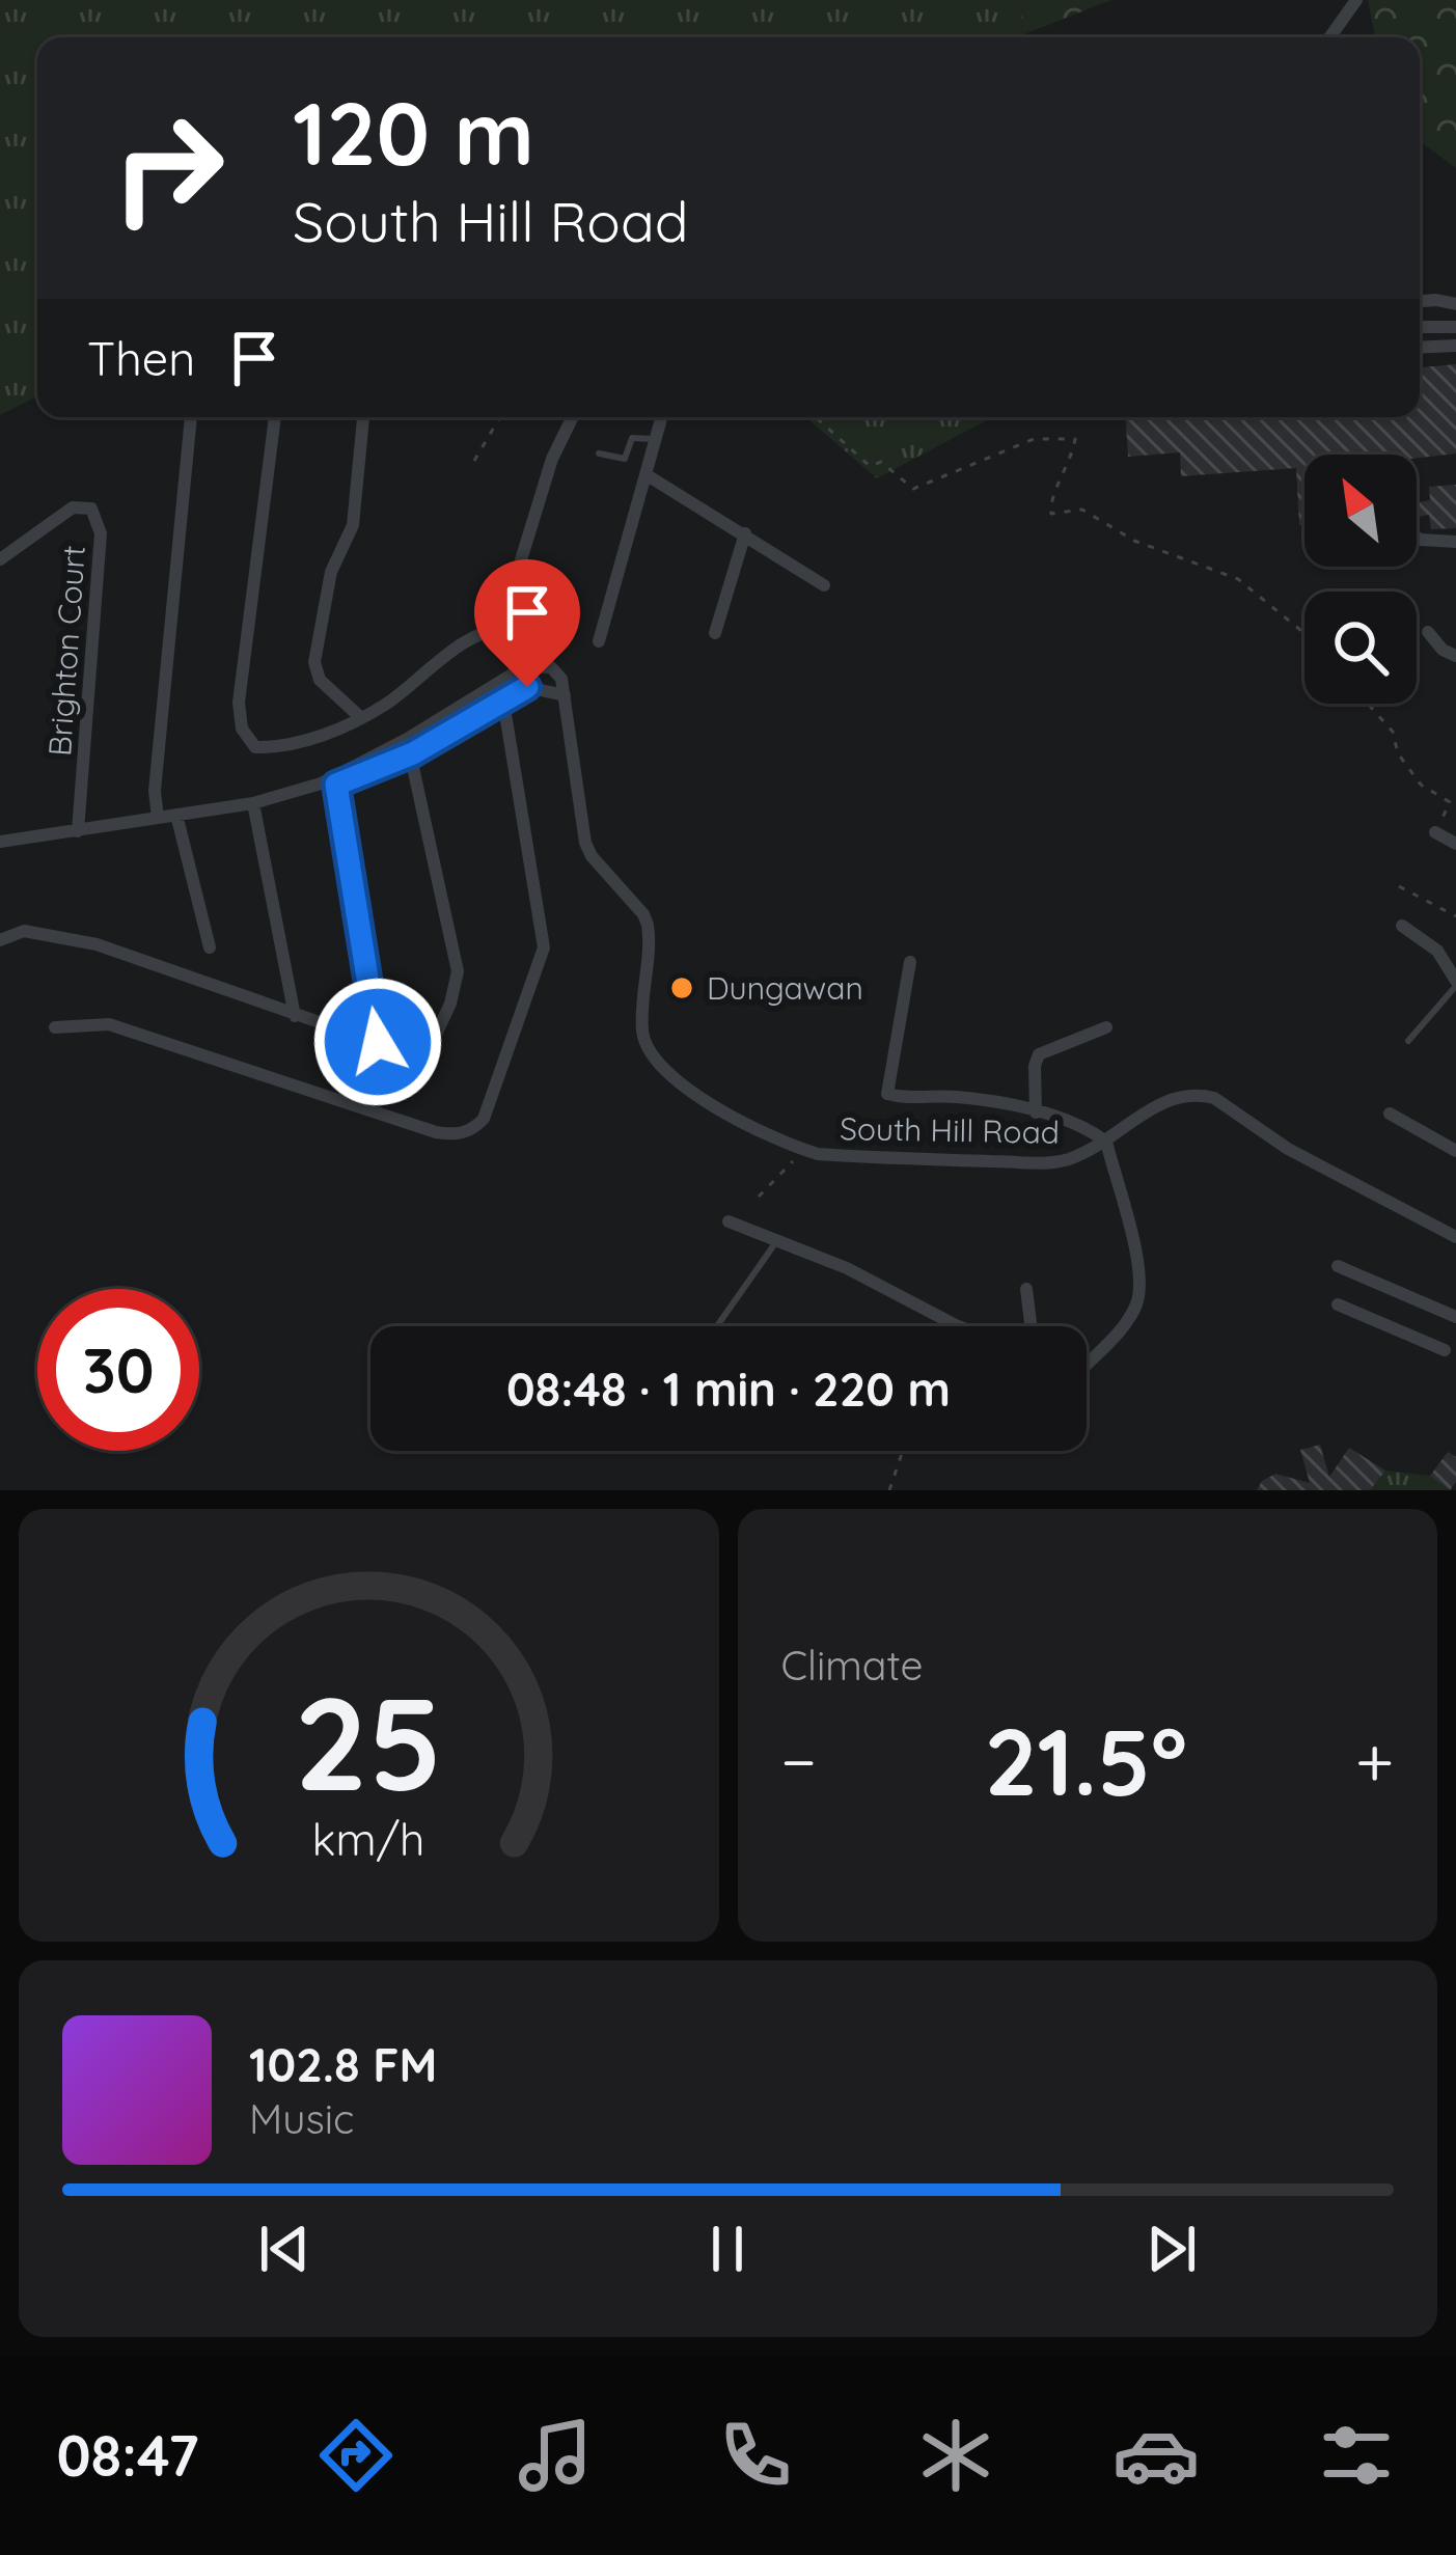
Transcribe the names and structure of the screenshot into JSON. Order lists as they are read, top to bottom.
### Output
{
  "streets": {
    "street": ["Brighton Court", "South Hill Road"]
  },
  "places": ["Dungawan"],
  "north": "top left",
  "page": {
    "turn": ["120 m", "South Hill Road"],
    "then": "Then",
    "limit": "30",
    "trip": "08:48 · 1 min · 220 m",
    "tile": "Climate",
    "heat": ["−", "21.5°", "+"],
    "song": ["102.8 FM", "Music"],
    "tabs": "08:47",
    "gauge": ["25", "km/h"]
  }
}
